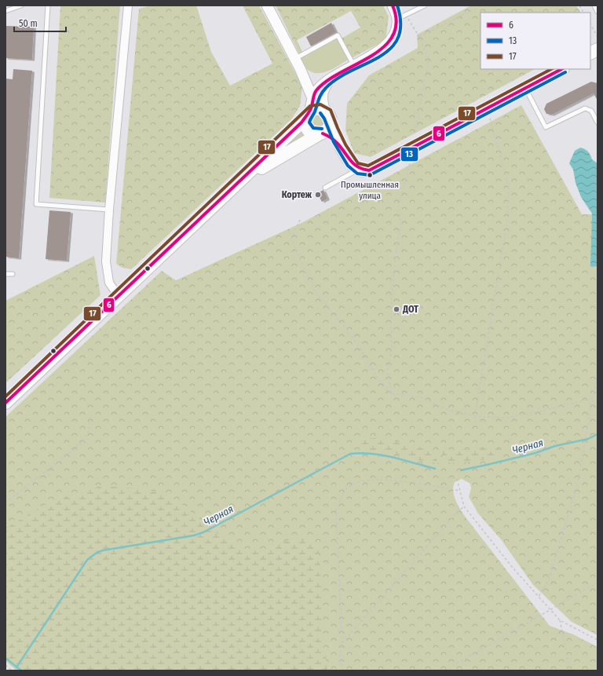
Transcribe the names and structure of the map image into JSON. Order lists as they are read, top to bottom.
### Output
{
  "water": ["Черная"],
  "places": ["Промышленная улица", "Кортеж", "ДОТ"],
  "lines": ["transit line 6", "transit line 13", "transit line 17"],
  "legend": ["6", "13", "17"],
  "scale_bar": "50 m"
}
